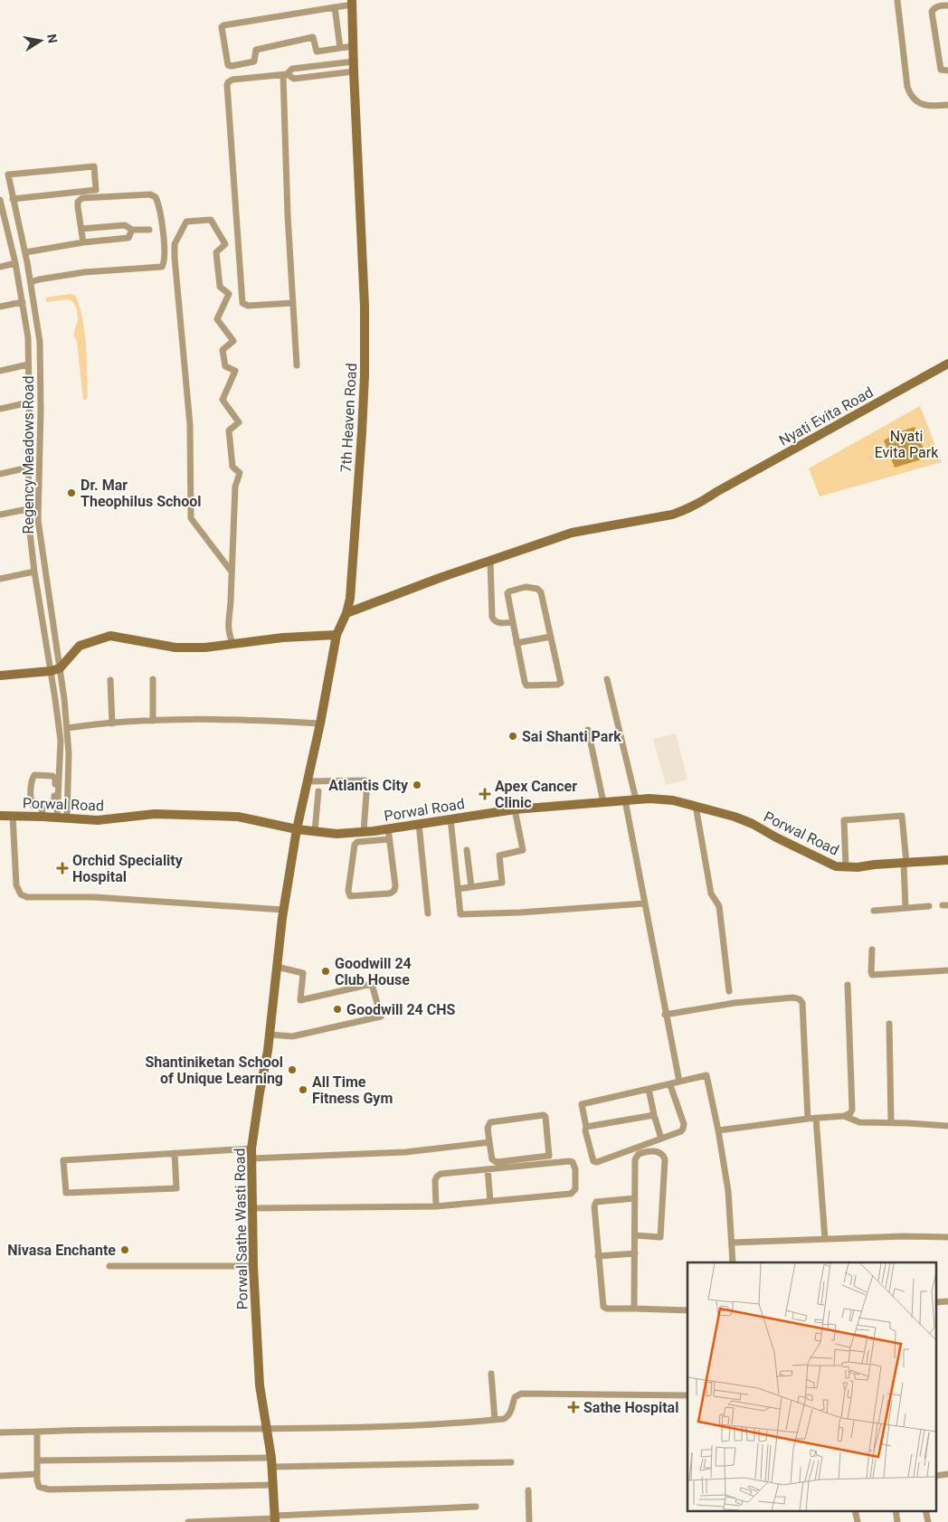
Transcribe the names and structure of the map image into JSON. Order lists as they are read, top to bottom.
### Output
{
  "streets": {
    "street": [
      "Nyati Evita Road",
      "7th Heaven Road",
      "Regency Meadows Road",
      "Porwal Road",
      "Porwal Sathe Wasti Road"
    ]
  },
  "crossings": [
    ["Nyati Evita Road", "7th Heaven Road"],
    ["7th Heaven Road", "Porwal Road"],
    ["7th Heaven Road", "Porwal Sathe Wasti Road"],
    ["Regency Meadows Road", "Porwal Road"],
    ["Porwal Road", "Porwal Sathe Wasti Road"]
  ],
  "parks": ["Nyati Evita Park"],
  "places": {
    "other": [
      "Dr. Mar Theophilus School",
      "Sai Shanti Park",
      "Atlantis City",
      "Goodwill 24 Club House",
      "Goodwill 24 CHS",
      "Shantiniketan School of Unique Learning",
      "All Time Fitness Gym",
      "Nivasa Enchante"
    ],
    "health": ["Apex Cancer Clinic", "Orchid Speciality Hospital", "Sathe Hospital"]
  },
  "north": "right"
}
